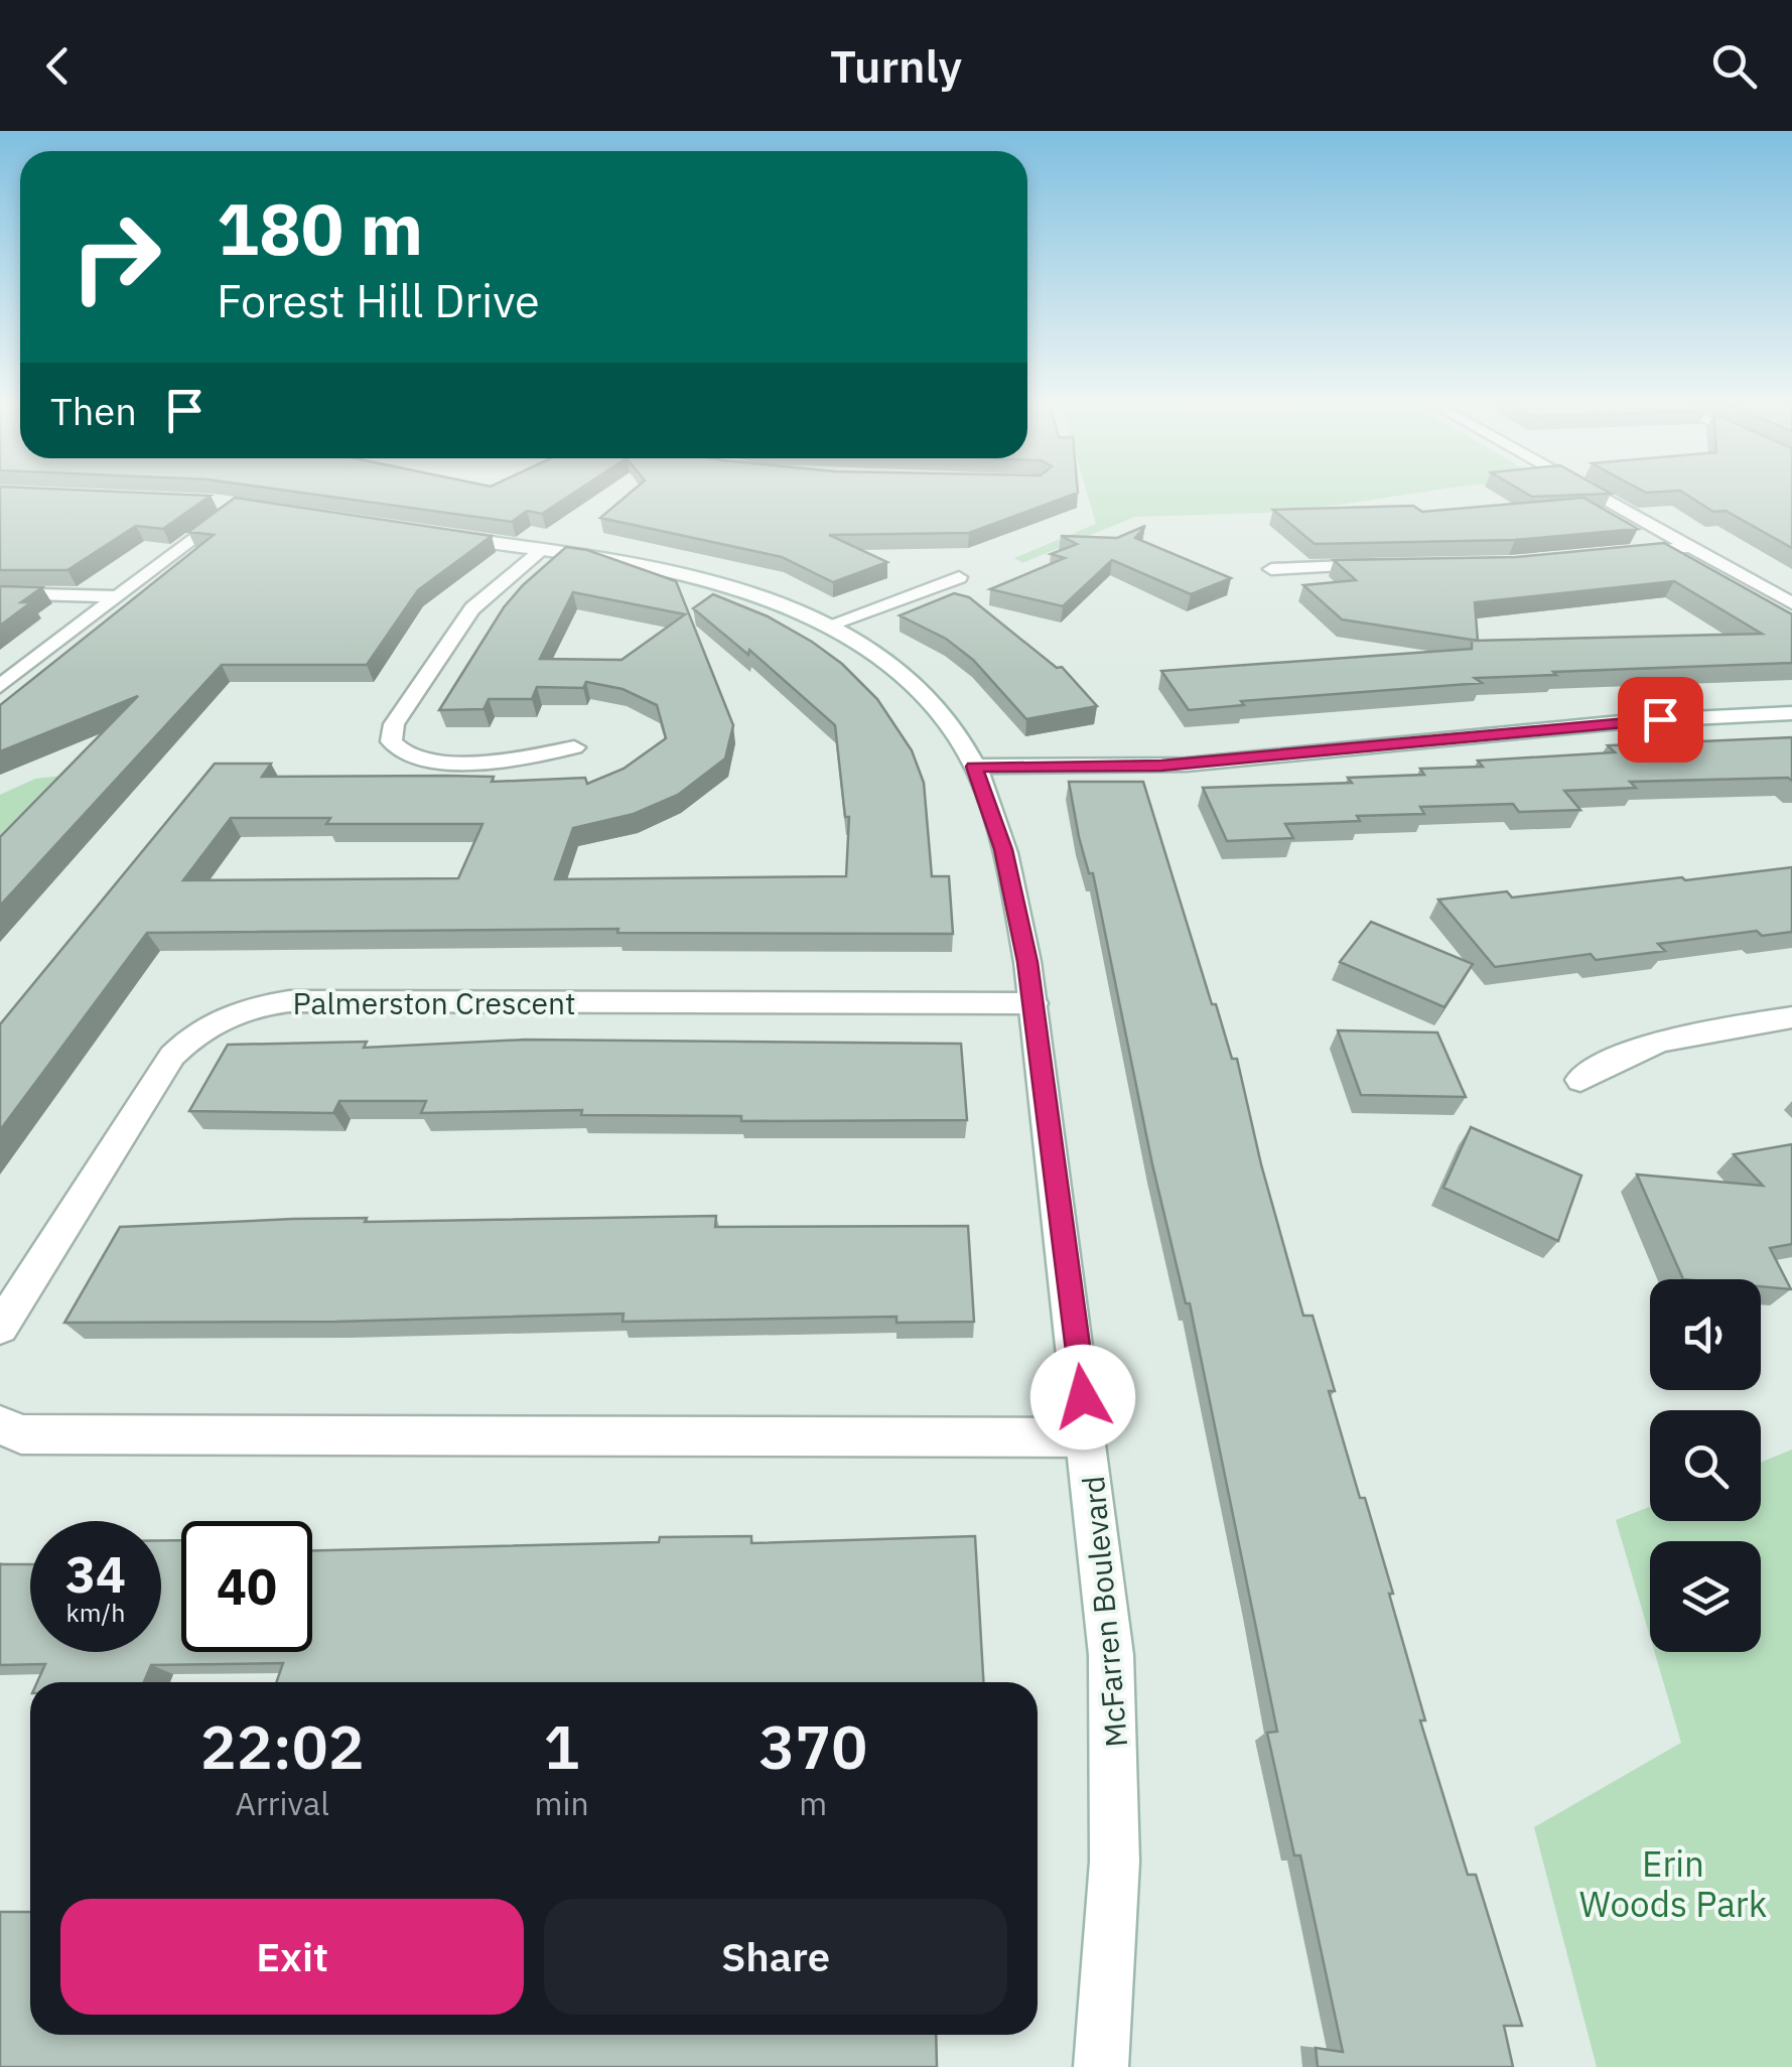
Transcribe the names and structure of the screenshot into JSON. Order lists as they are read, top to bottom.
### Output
{
  "streets": {
    "street": ["Palmerston Crescent", "McFarren Boulevard"]
  },
  "crossings": [
    ["Palmerston Crescent", "McFarren Boulevard"]
  ],
  "parks": ["Erin Woods Park"],
  "page": {
    "header": "Turnly",
    "turn": ["180 m", "Forest Hill Drive"],
    "then": "Then",
    "speed": "34 km/h",
    "limit": "40",
    "eta": [
      "22:02",
      "Arrival",
      "1",
      "min",
      "370",
      "m"
    ],
    "buttons": ["Exit", "Share"]
  }
}
